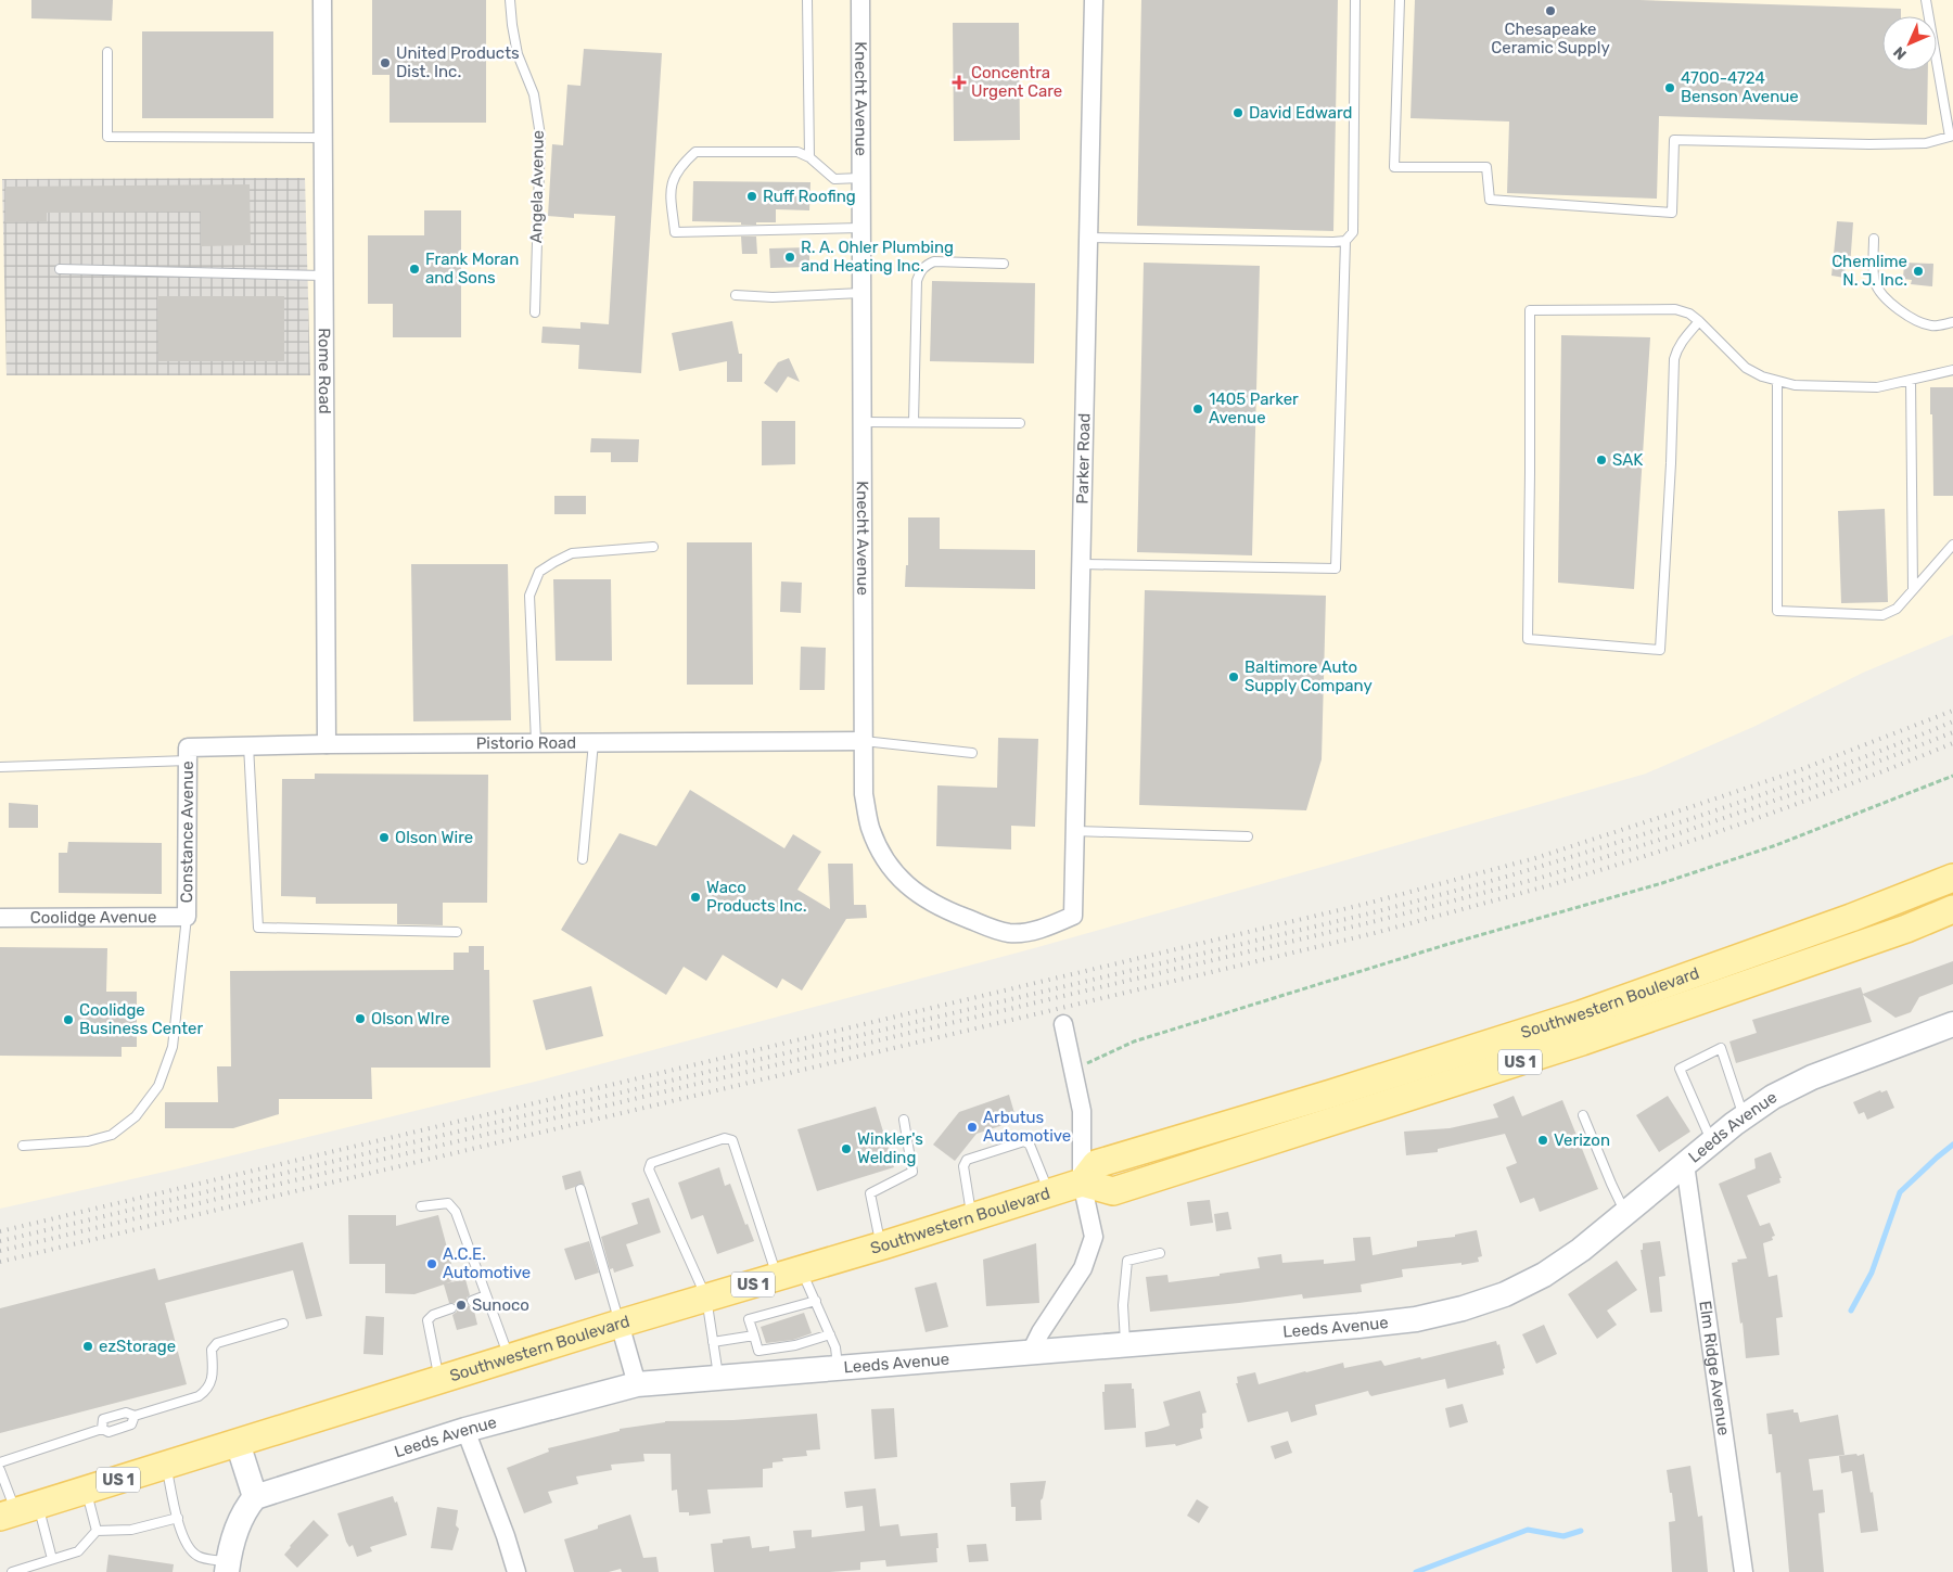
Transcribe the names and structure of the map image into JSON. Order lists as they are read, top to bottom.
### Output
{
  "streets": {
    "main road": ["Southwestern Boulevard", "US 1"],
    "street": [
      "Knecht Avenue",
      "Rome Road",
      "Parker Road",
      "Pistorio Road",
      "Constance Avenue",
      "Coolidge Avenue",
      "Leeds Avenue",
      "Elm Ridge Avenue"
    ],
    "lane": ["Angela Avenue"]
  },
  "crossings": [
    ["Knecht Avenue", "Parker Road"],
    ["Knecht Avenue", "Pistorio Road"],
    ["Rome Road", "Pistorio Road"],
    ["Pistorio Road", "Constance Avenue"],
    ["Constance Avenue", "Coolidge Avenue"],
    ["Leeds Avenue", "Elm Ridge Avenue"]
  ],
  "places": {
    "other": [
      "Chesapeake Ceramic Supply",
      "United Products Dist. Inc.",
      "4700-4724 Benson Avenue",
      "David Edward",
      "Ruff Roofing",
      "R. A. Ohler Plumbing and Heating Inc.",
      "Frank Moran and Sons",
      "Chemlime N. J. Inc.",
      "1405 Parker Avenue",
      "SAK",
      "Baltimore Auto Supply Company",
      "Olson Wire",
      "Waco Products Inc.",
      "Olson WIre",
      "Coolidge Business Center",
      "Arbutus Automotive",
      "Verizon",
      "Winkler's Welding",
      "A.C.E. Automotive",
      "Sunoco",
      "ezStorage"
    ],
    "health": ["Concentra Urgent Care"]
  },
  "north": "bottom left"
}
